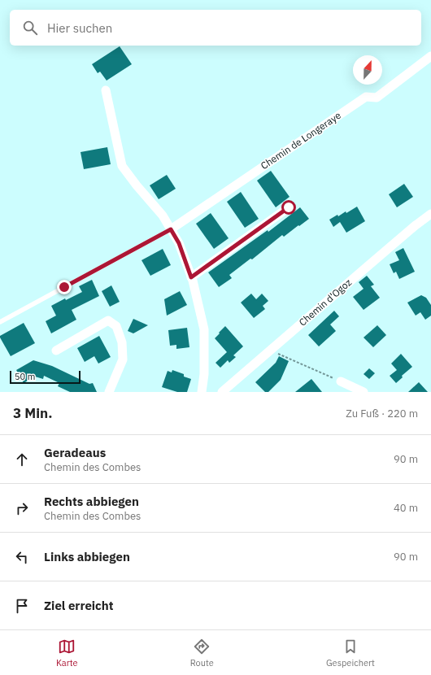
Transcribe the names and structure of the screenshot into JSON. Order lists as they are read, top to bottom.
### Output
{
  "streets": {
    "street": ["Chemin de Longeraye", "Chemin d'Ogoz"]
  },
  "scale_bar": "50 m",
  "north": "top",
  "page": {
    "search": "Hier suchen",
    "scale": "50 m",
    "heading": ["3 Min.", "Zu Fuß · 220 m"],
    "list": [
      ["Geradeaus", "Chemin des Combes", "90 m"],
      ["Rechts abbiegen", "Chemin des Combes", "40 m"],
      ["Links abbiegen", "90 m"],
      "Ziel erreicht"
    ],
    "nav": ["Karte", "Route", "Gespeichert"]
  }
}
